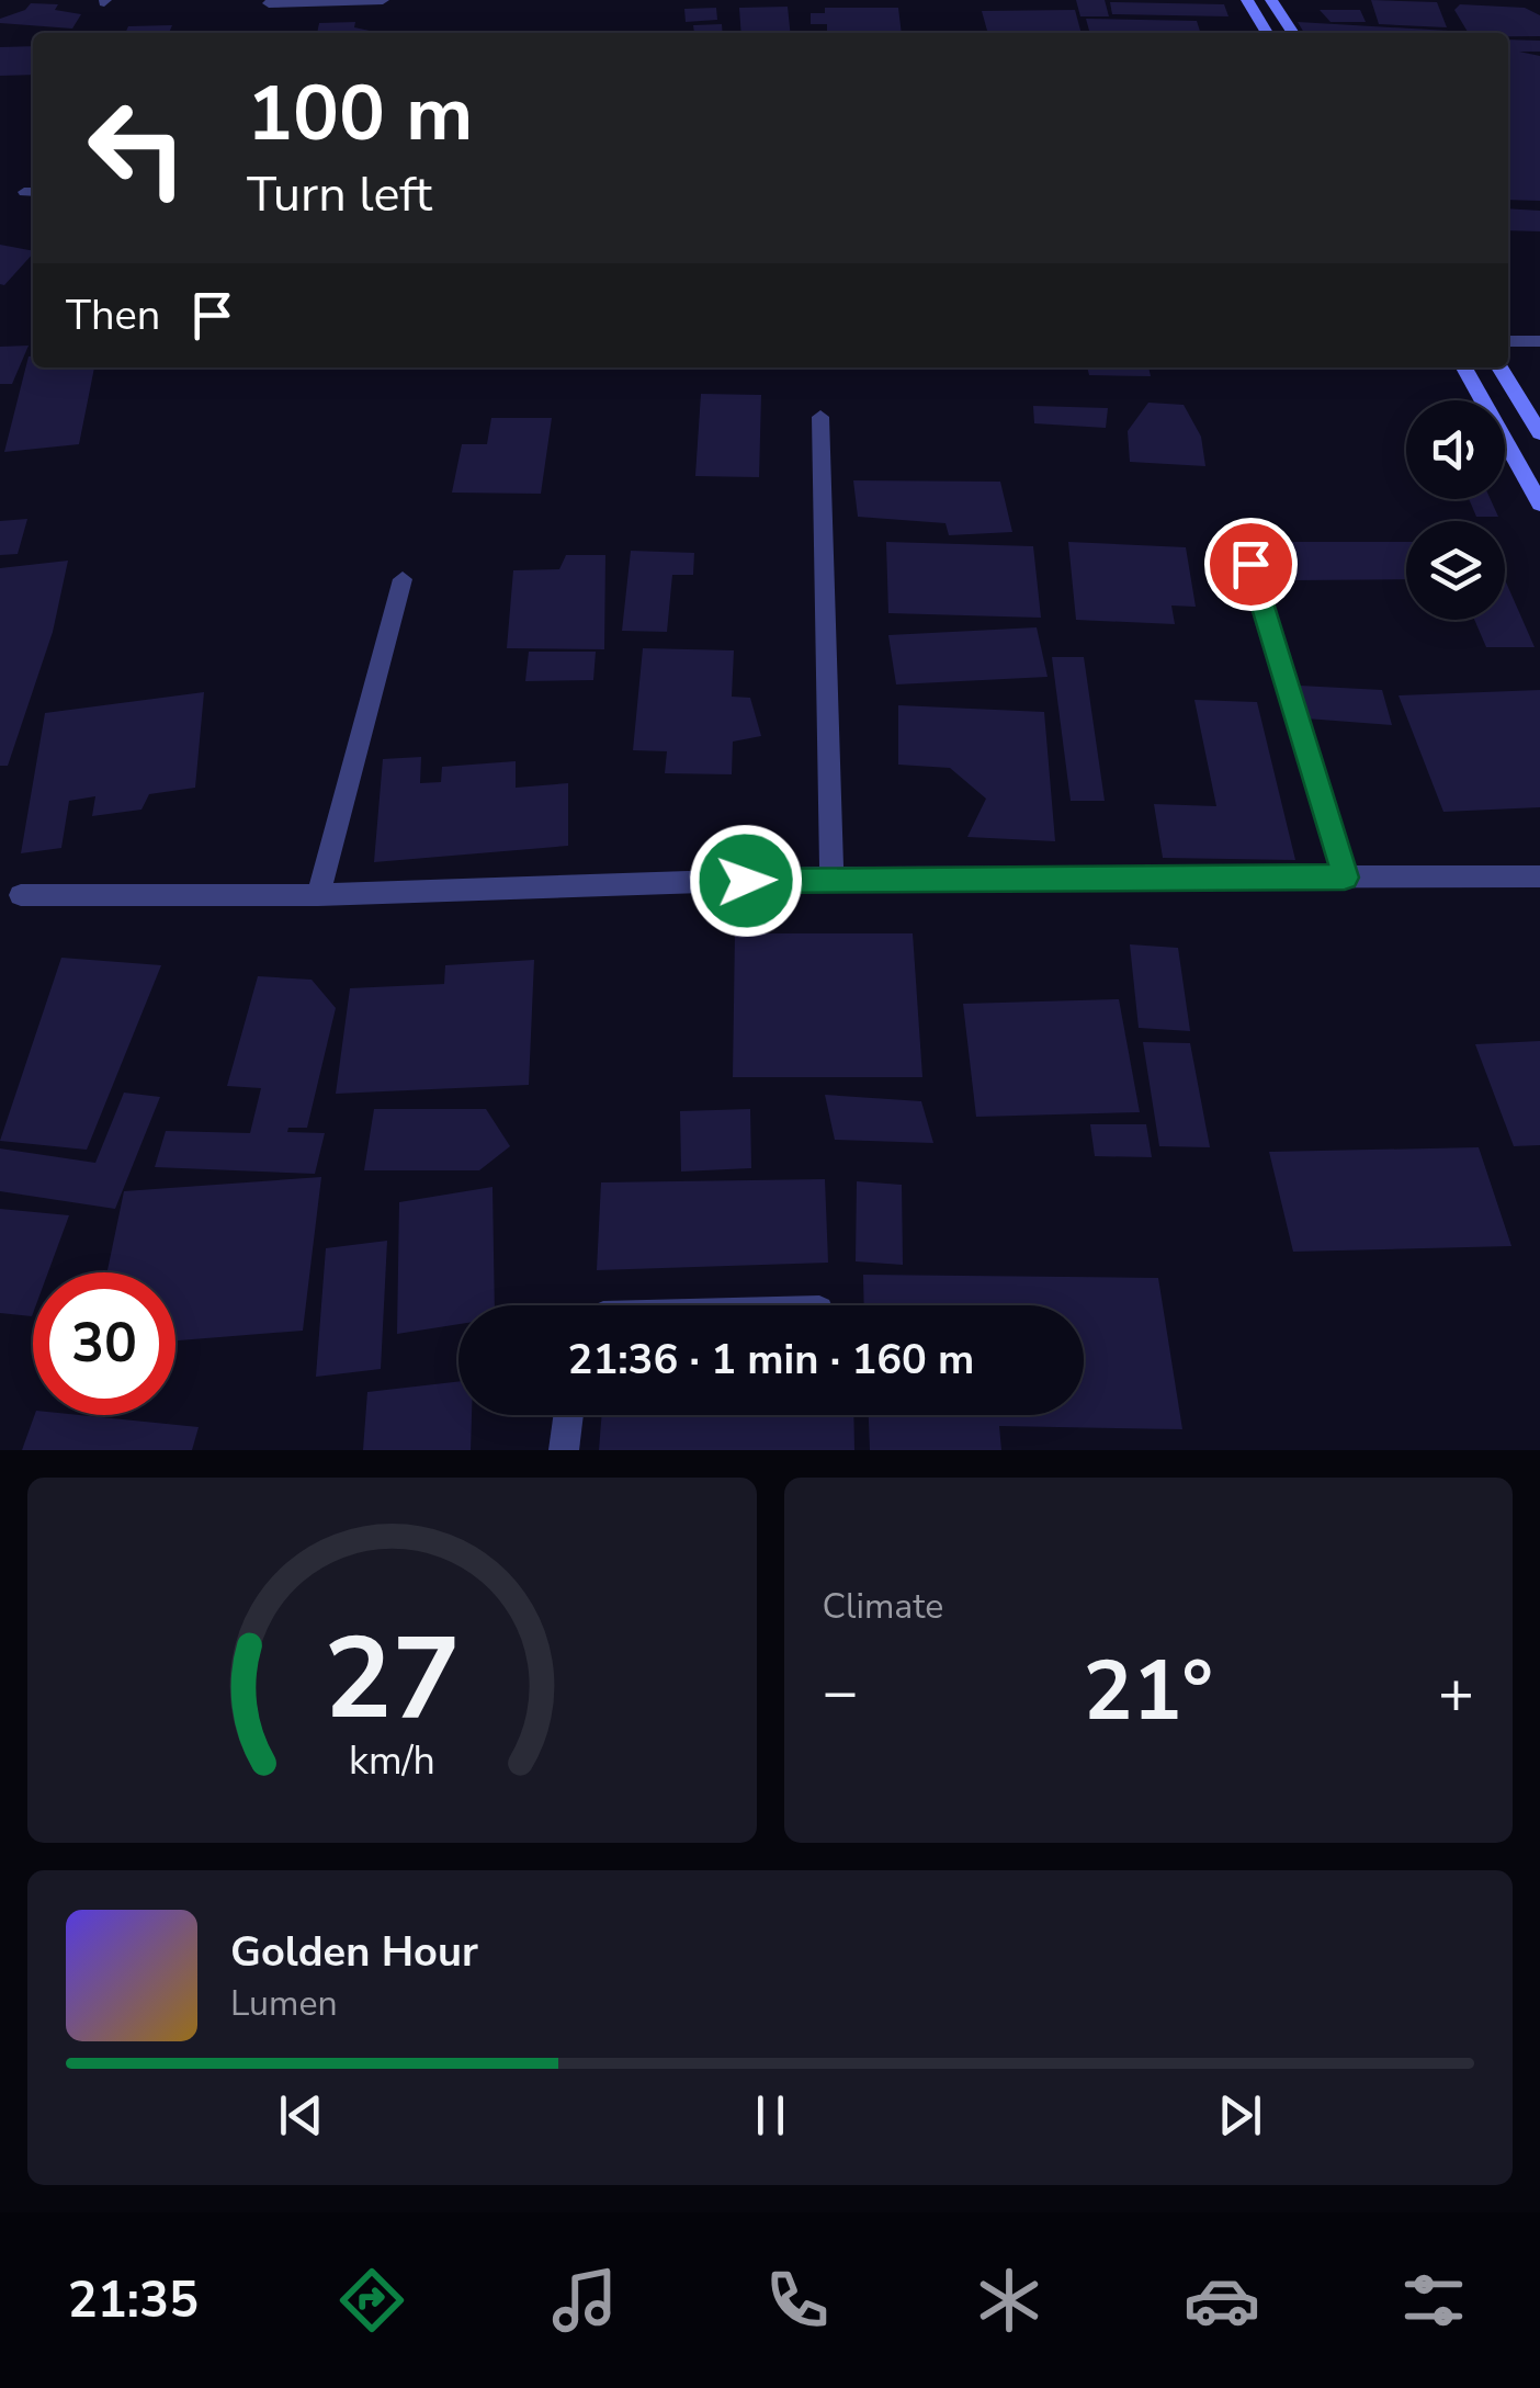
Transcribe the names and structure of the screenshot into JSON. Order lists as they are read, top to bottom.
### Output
{
  "page": {
    "turn": ["100 m", "Turn left"],
    "then": "Then",
    "limit": "30",
    "trip": "21:36 · 1 min · 160 m",
    "tile": "Climate",
    "heat": ["−", "21°", "+"],
    "song": ["Golden Hour", "Lumen"],
    "tabs": "21:35",
    "gauge": ["27", "km/h"]
  }
}
